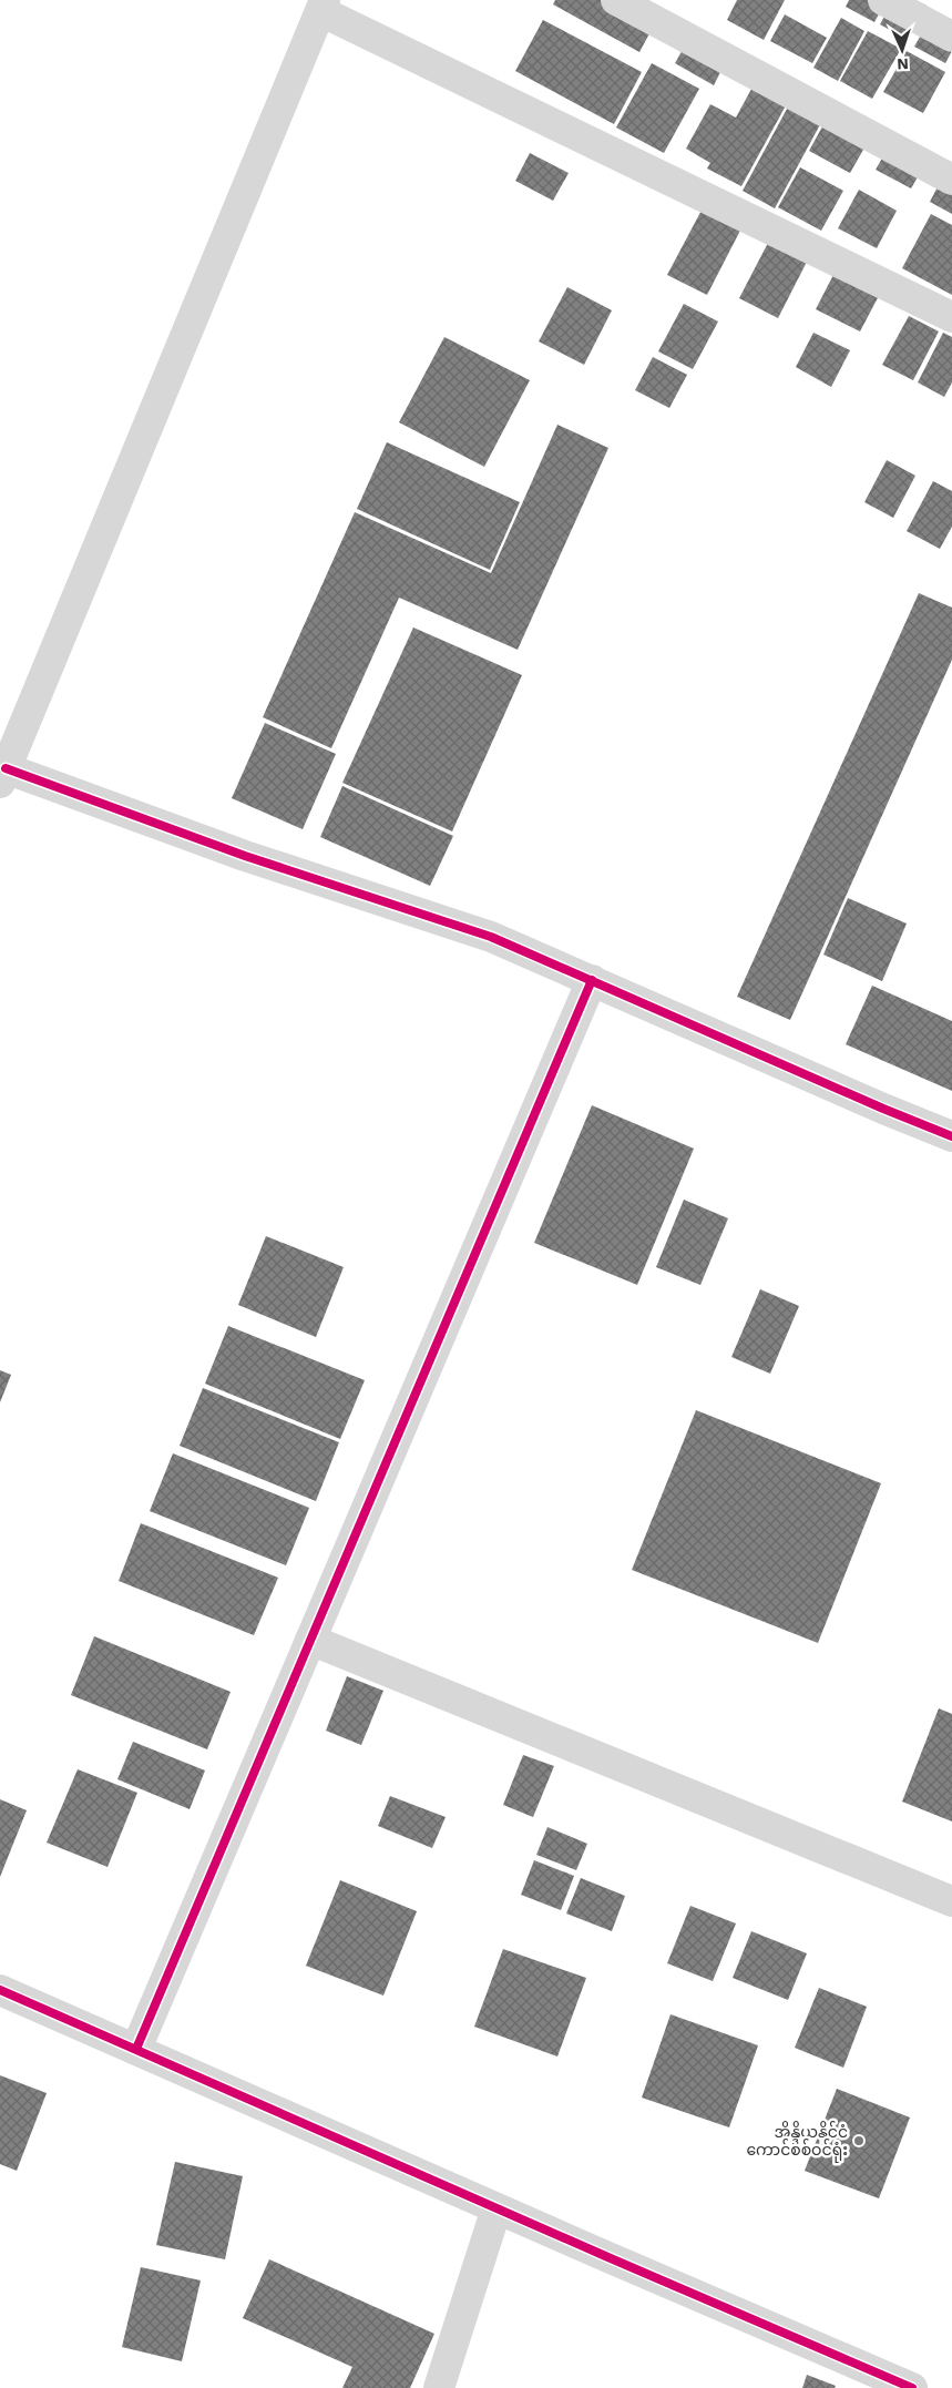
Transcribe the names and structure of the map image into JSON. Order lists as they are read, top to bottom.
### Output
{
  "places": ["အိန္ဒိယနိုင်ငံ ကောင်စစ်ဝင်ရုံး"],
  "north": "bottom"
}
